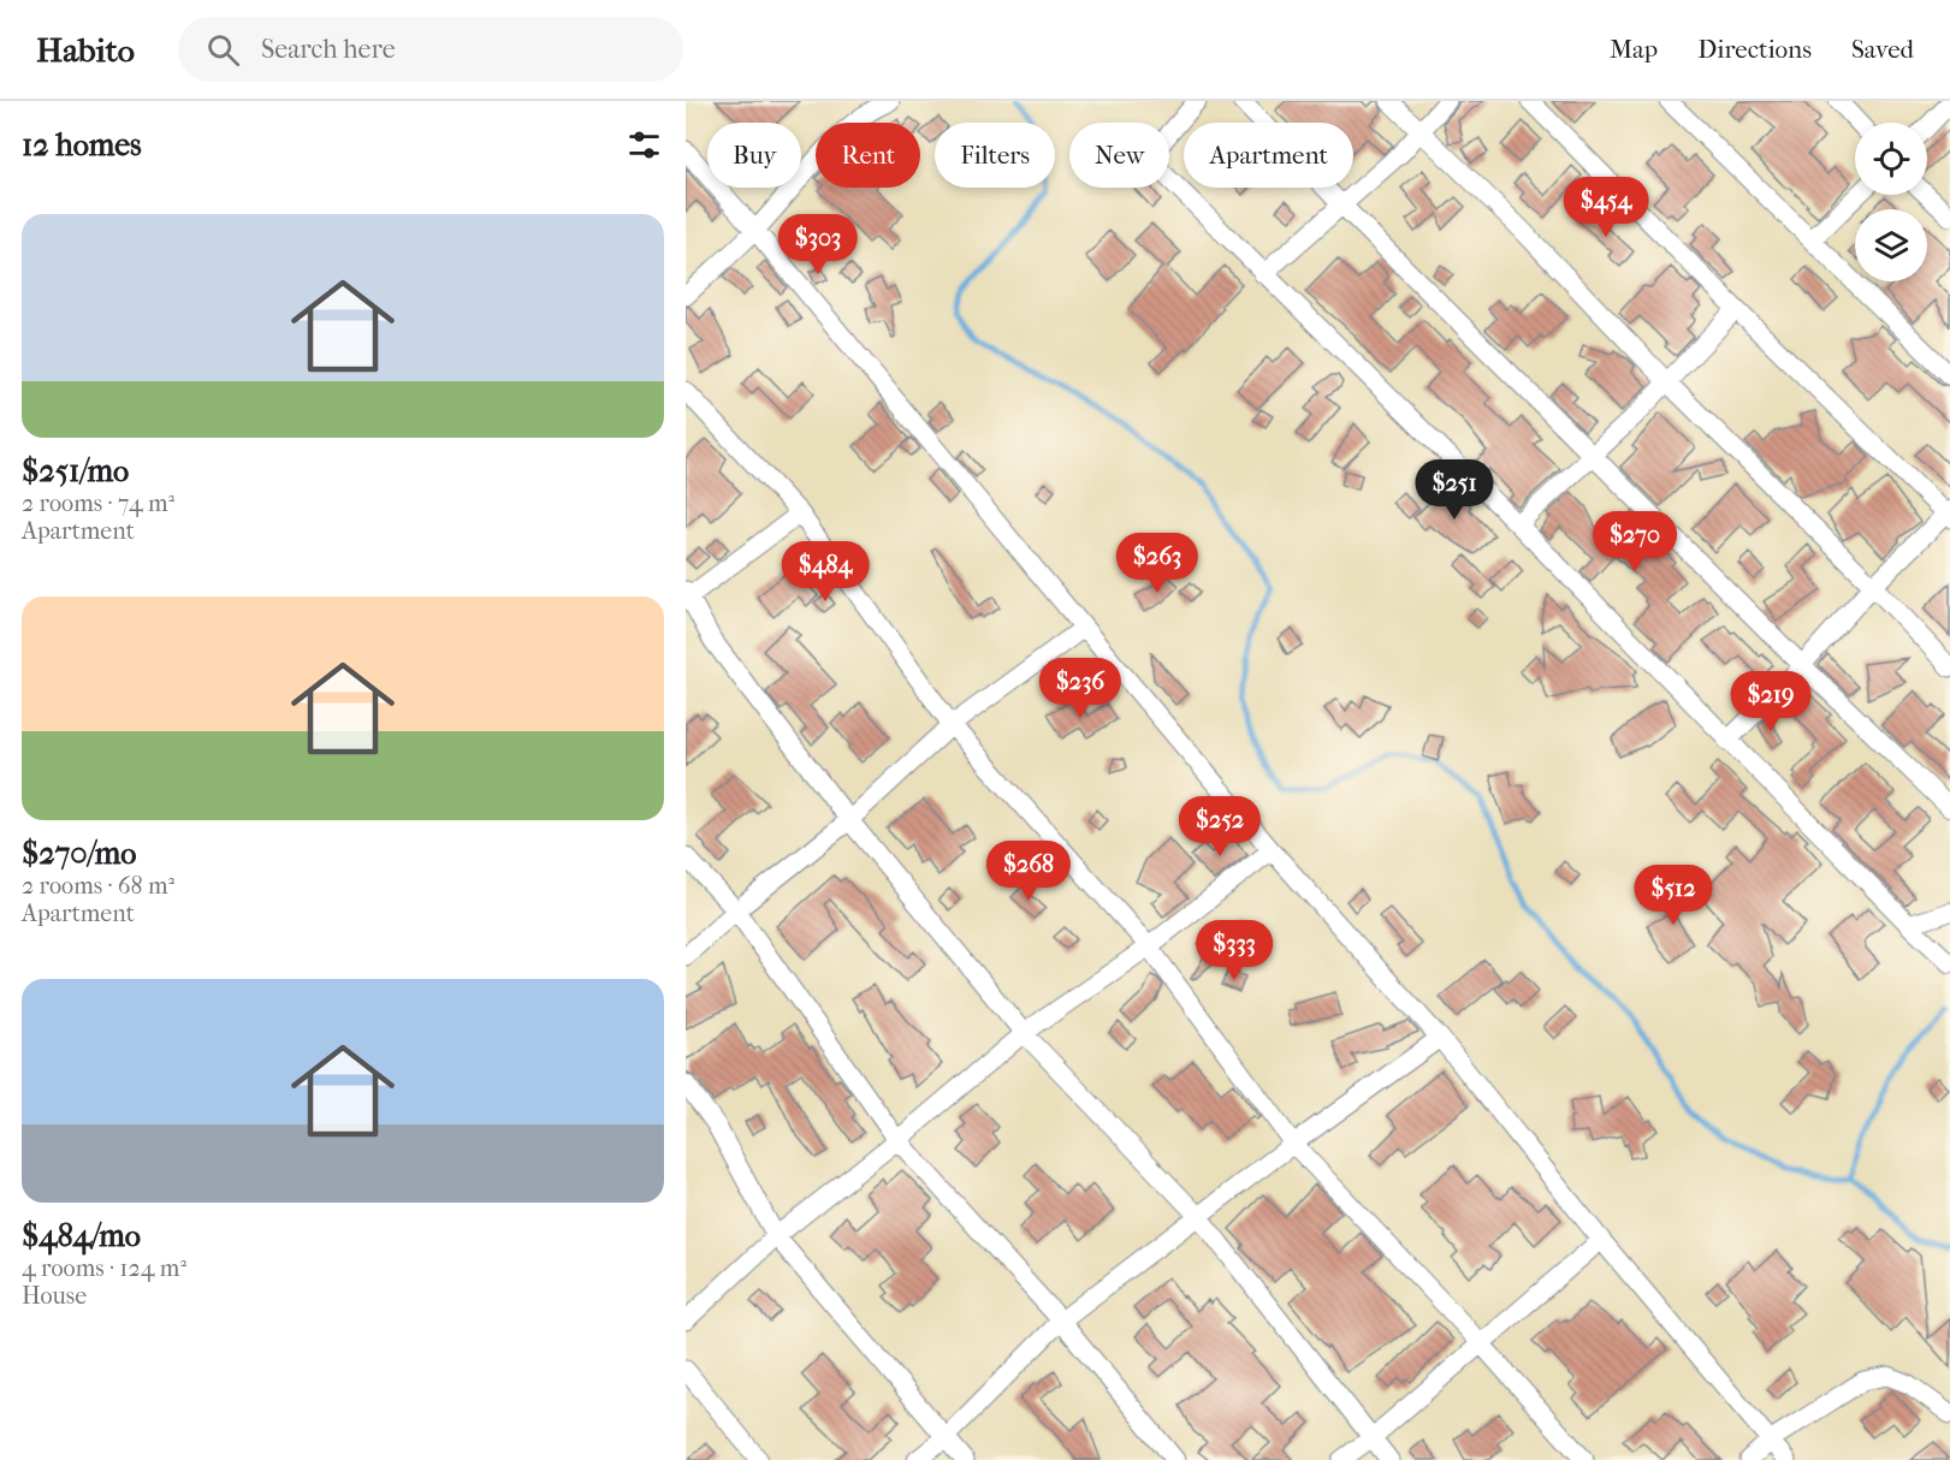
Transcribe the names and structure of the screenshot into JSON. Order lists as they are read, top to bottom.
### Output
{
  "page": {
    "header": "Habito",
    "search": "Search here",
    "nav": ["Map", "Directions", "Saved"],
    "heading": "12 homes",
    "chip": [
      "Buy",
      "Rent",
      "Filters",
      "New",
      "Apartment"
    ],
    "price": [
      "$454",
      "$303",
      "$251",
      "$270",
      "$263",
      "$484",
      "$236",
      "$219",
      "$252",
      "$268",
      "$512",
      "$333"
    ],
    "list": [
      {
        "name": "$251/mo",
        "note": "2 rooms · 74 m² · Apartment"
      },
      {
        "name": "$270/mo",
        "note": "2 rooms · 68 m² · Apartment"
      },
      {
        "name": "$484/mo",
        "note": "4 rooms · 124 m² · House"
      }
    ]
  }
}
